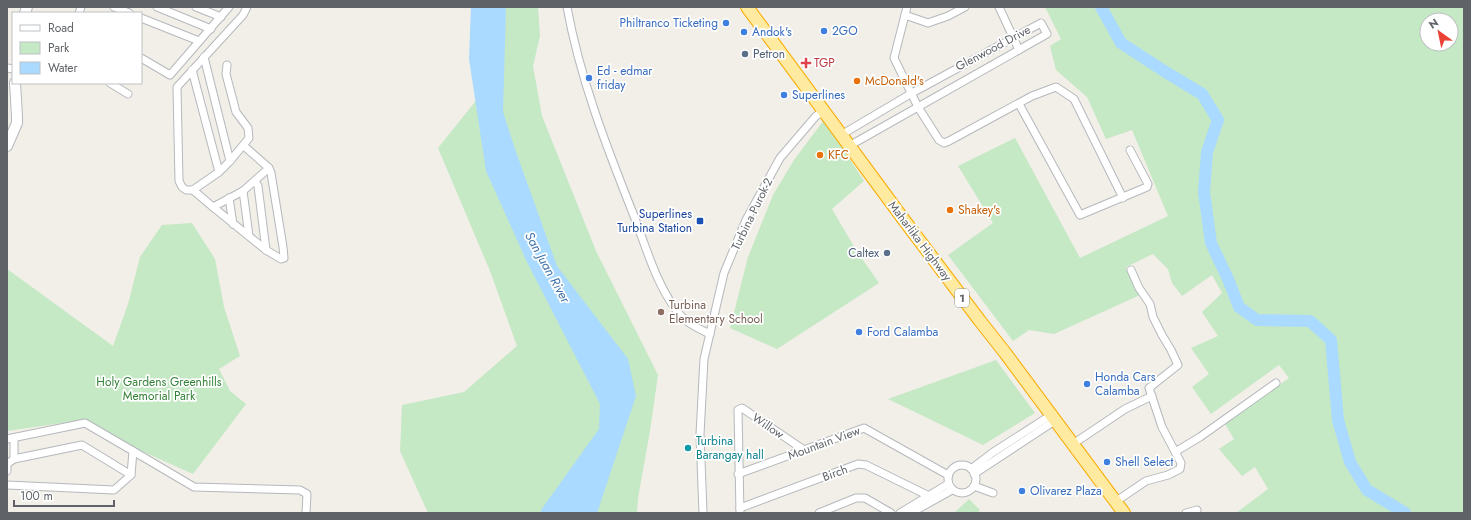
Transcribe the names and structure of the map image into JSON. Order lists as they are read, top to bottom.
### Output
{
  "streets": {
    "highway": ["Maharlika Highway", "1"],
    "street": [
      "Glenwood Drive",
      "Turbina Purok-2",
      "Willow",
      "Mountain View",
      "Birch"
    ]
  },
  "crossings": [
    ["Glenwood Drive", "Maharlika Highway"],
    ["Turbina Purok-2", "Maharlika Highway"],
    ["Willow", "Mountain View"],
    ["Willow", "Birch"]
  ],
  "water": ["San Juan River"],
  "parks": ["Holy Gardens Greenhills Memorial Park"],
  "places": {
    "other": [
      "Philtranco Ticketing",
      "2GO",
      "Andok's",
      "Petron",
      "Ed - edmar friday",
      "McDonald's",
      "Superlines",
      "KFC",
      "Shakey's",
      "Caltex",
      "Turbina Elementary School",
      "Ford Calamba",
      "Honda Cars Calamba",
      "Turbina Barangay hall",
      "Shell Select",
      "Olivarez Plaza"
    ],
    "health": ["TGP"],
    "transit": ["Superlines Turbina Station"]
  },
  "legend": ["Road", "Park", "Water"],
  "scale_bar": "100 m",
  "north": "top left"
}
